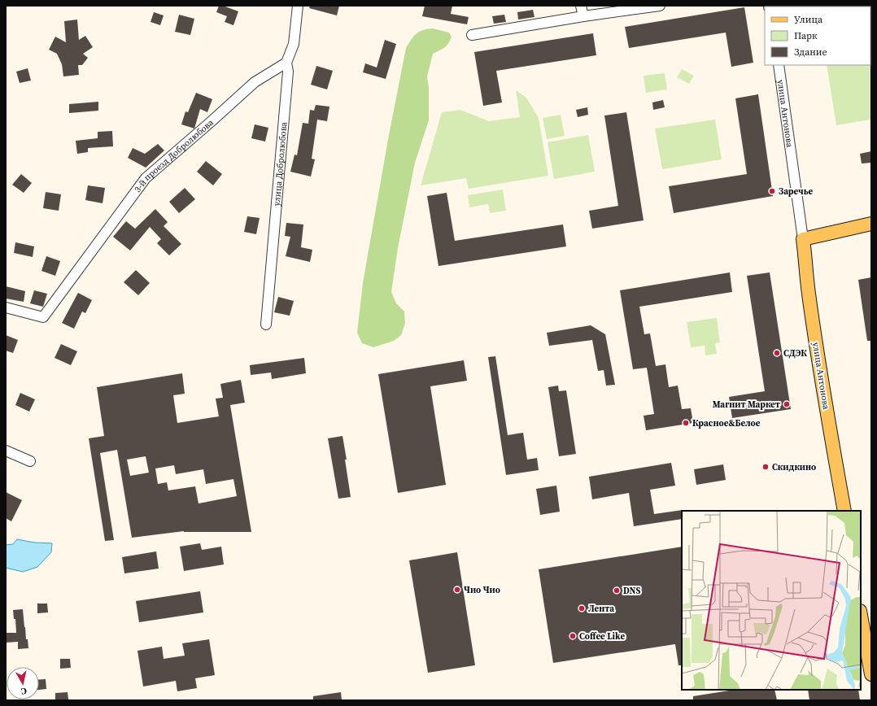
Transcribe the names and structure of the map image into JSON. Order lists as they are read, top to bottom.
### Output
{
  "streets": {
    "main road": ["улица Антонова"],
    "street": ["3-й проезд Добролюбова", "улица Добролюбова"]
  },
  "crossings": [
    ["3-й проезд Добролюбова", "улица Добролюбова"]
  ],
  "places": [
    "Заречье",
    "СДЭК",
    "Магнит Маркет",
    "Красное&Белое",
    "Скидкино",
    "Чио Чио",
    "DNS",
    "Лента",
    "Coffee Like"
  ],
  "legend": ["Улица", "Парк", "Здание"],
  "north": "bottom"
}
